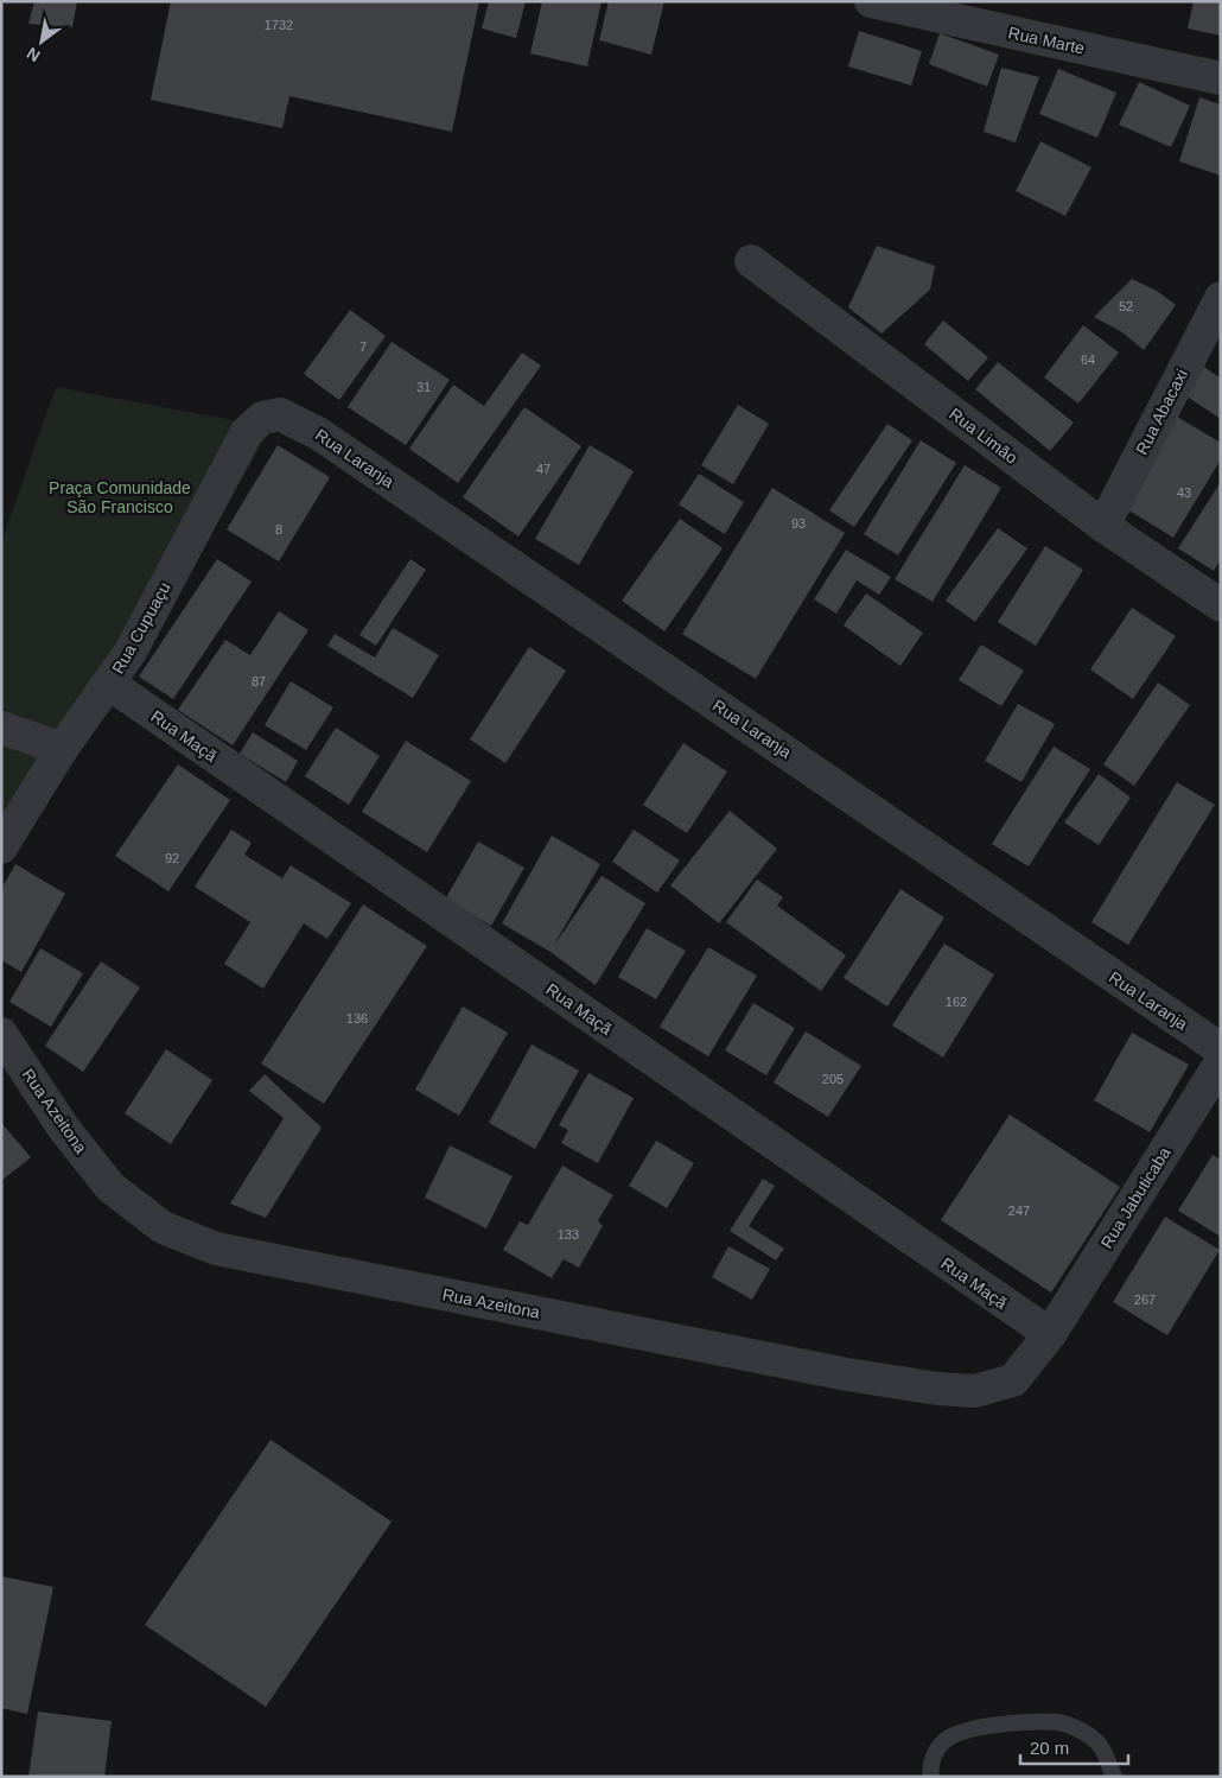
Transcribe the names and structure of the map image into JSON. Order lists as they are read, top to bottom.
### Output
{
  "streets": {
    "street": [
      "Rua Marte",
      "Rua Abacaxi",
      "Rua Limão",
      "Rua Laranja",
      "Rua Cupuaçu",
      "Rua Maçã",
      "Rua Azeitona",
      "Rua Jabuticaba"
    ]
  },
  "crossings": [
    ["Rua Abacaxi", "Rua Limão"],
    ["Rua Laranja", "Rua Cupuaçu"],
    ["Rua Cupuaçu", "Rua Maçã"],
    ["Rua Maçã", "Rua Azeitona"],
    ["Rua Maçã", "Rua Jabuticaba"],
    ["Rua Azeitona", "Rua Jabuticaba"]
  ],
  "parks": ["Praça Comunidade São Francisco"],
  "house_numbers": [
    "1732",
    "52",
    "7",
    "64",
    "31",
    "47",
    "43",
    "93",
    "8",
    "87",
    "92",
    "162",
    "136",
    "205",
    "247",
    "133",
    "267"
  ],
  "scale_bar": "20 m",
  "north": "bottom left"
}
